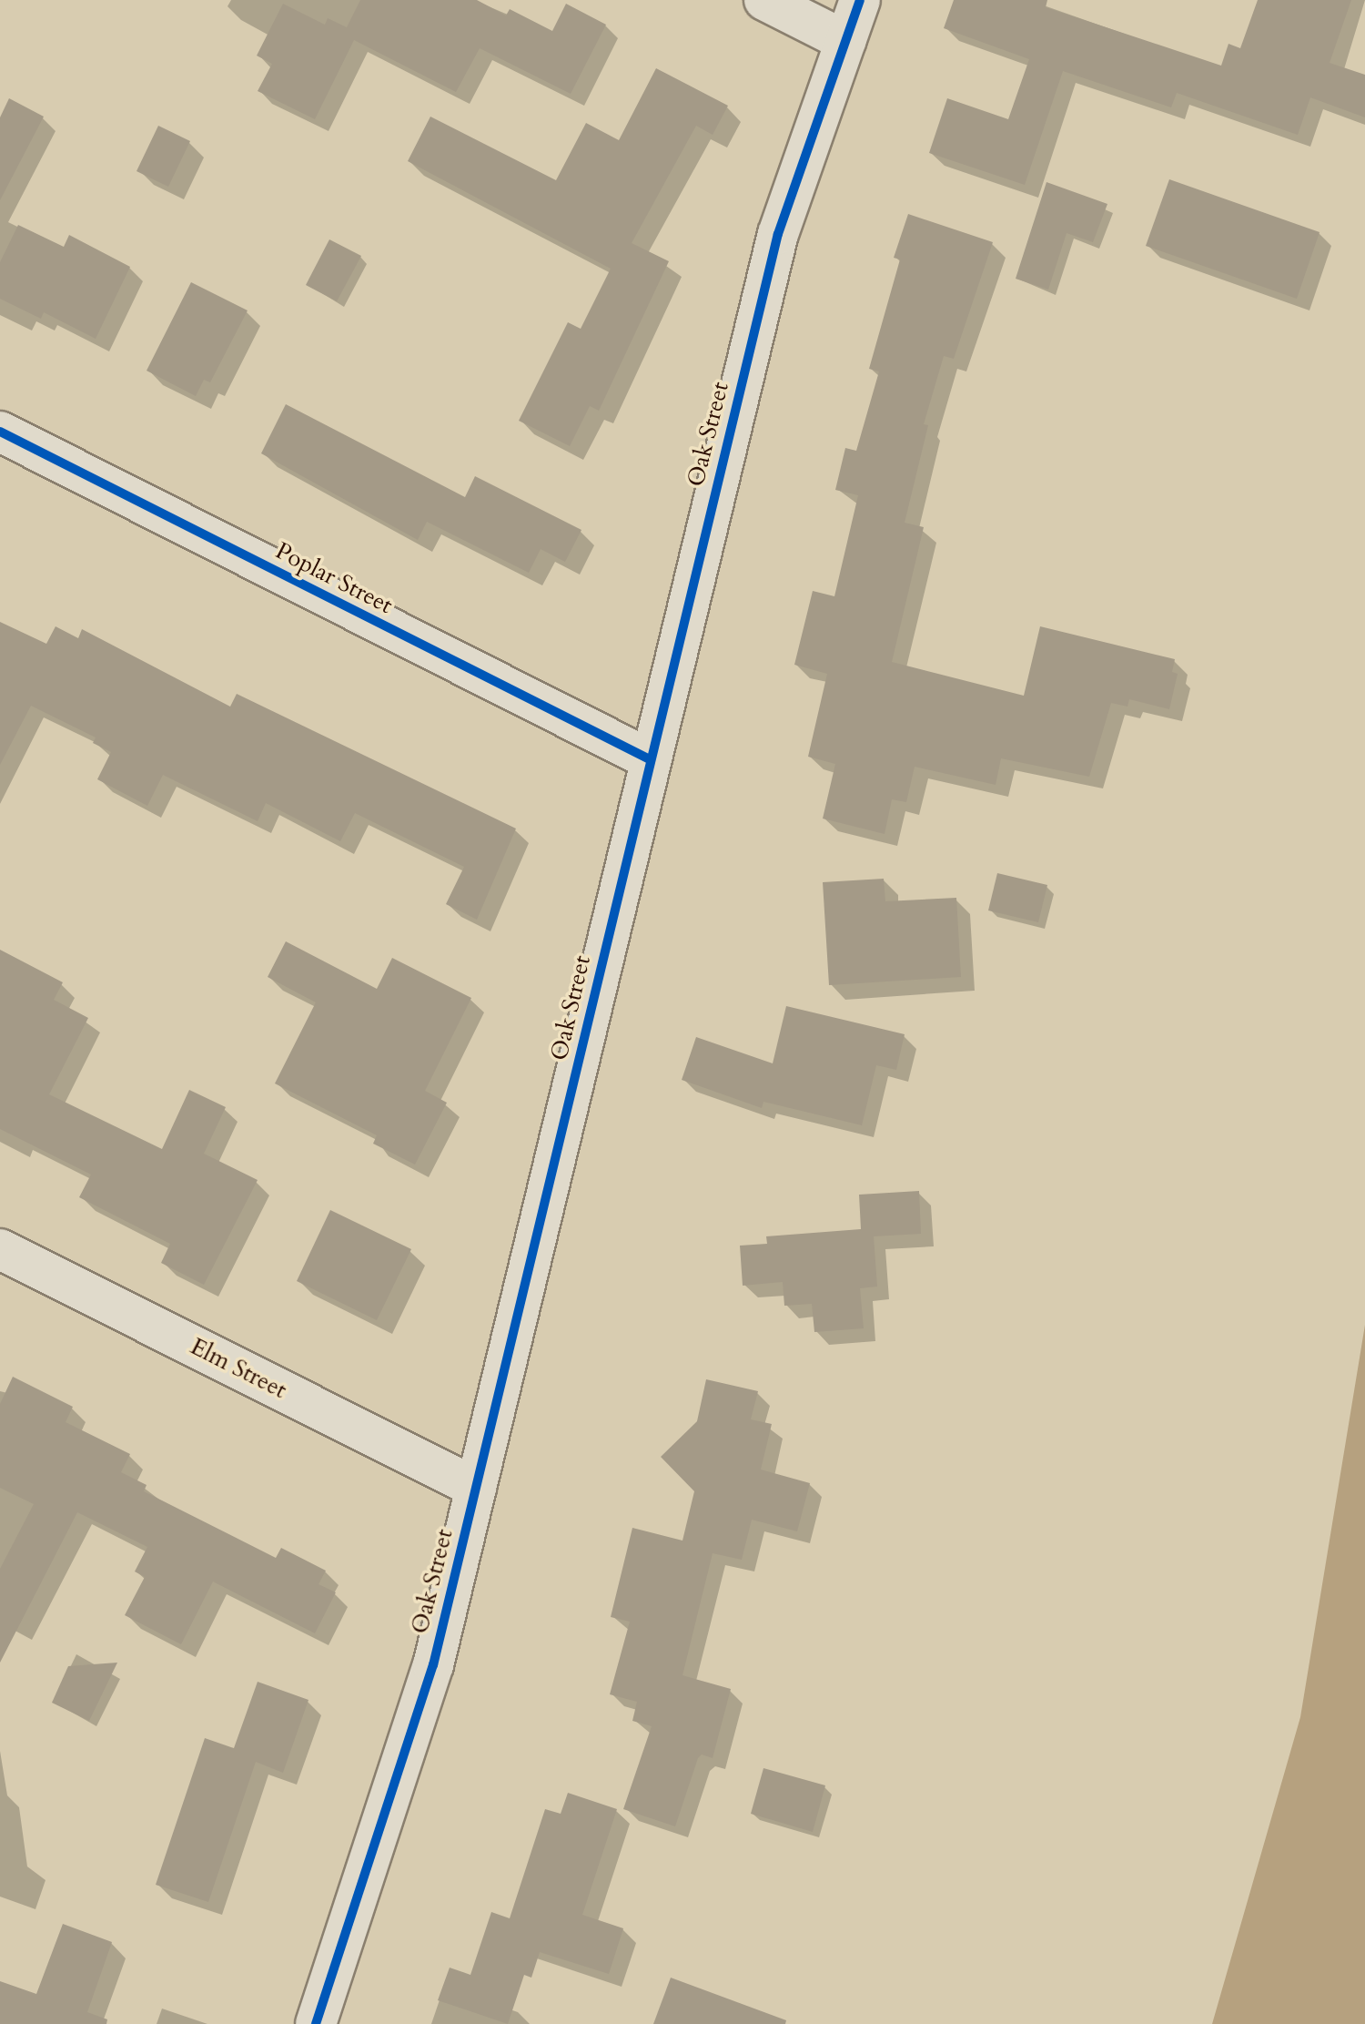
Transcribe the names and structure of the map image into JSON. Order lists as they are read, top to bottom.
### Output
{
  "streets": {
    "street": ["Oak Street", "Poplar Street", "Elm Street"]
  },
  "crossings": [
    ["Oak Street", "Poplar Street"],
    ["Oak Street", "Elm Street"]
  ]
}
